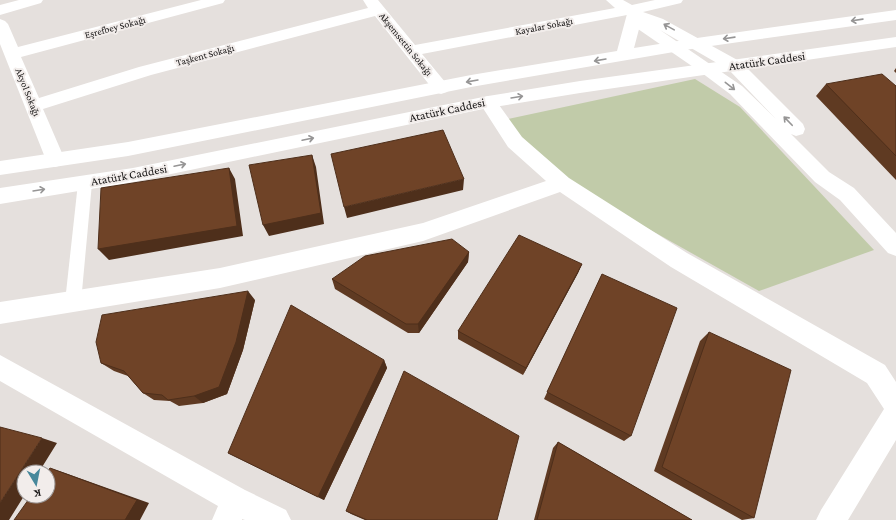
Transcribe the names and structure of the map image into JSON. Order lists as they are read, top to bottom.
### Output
{
  "streets": {
    "street": [
      "Kayalar Sokağı",
      "Eşrefbey Sokağı",
      "Akşemsettin Sokağı",
      "Taşkent Sokağı",
      "Atatürk Caddesi",
      "Akyol Sokağı"
    ]
  },
  "crossings": [
    ["Kayalar Sokağı", "Akşemsettin Sokağı"],
    ["Eşrefbey Sokağı", "Akyol Sokağı"],
    ["Akşemsettin Sokağı", "Taşkent Sokağı"],
    ["Taşkent Sokağı", "Akyol Sokağı"]
  ],
  "north": "bottom"
}
